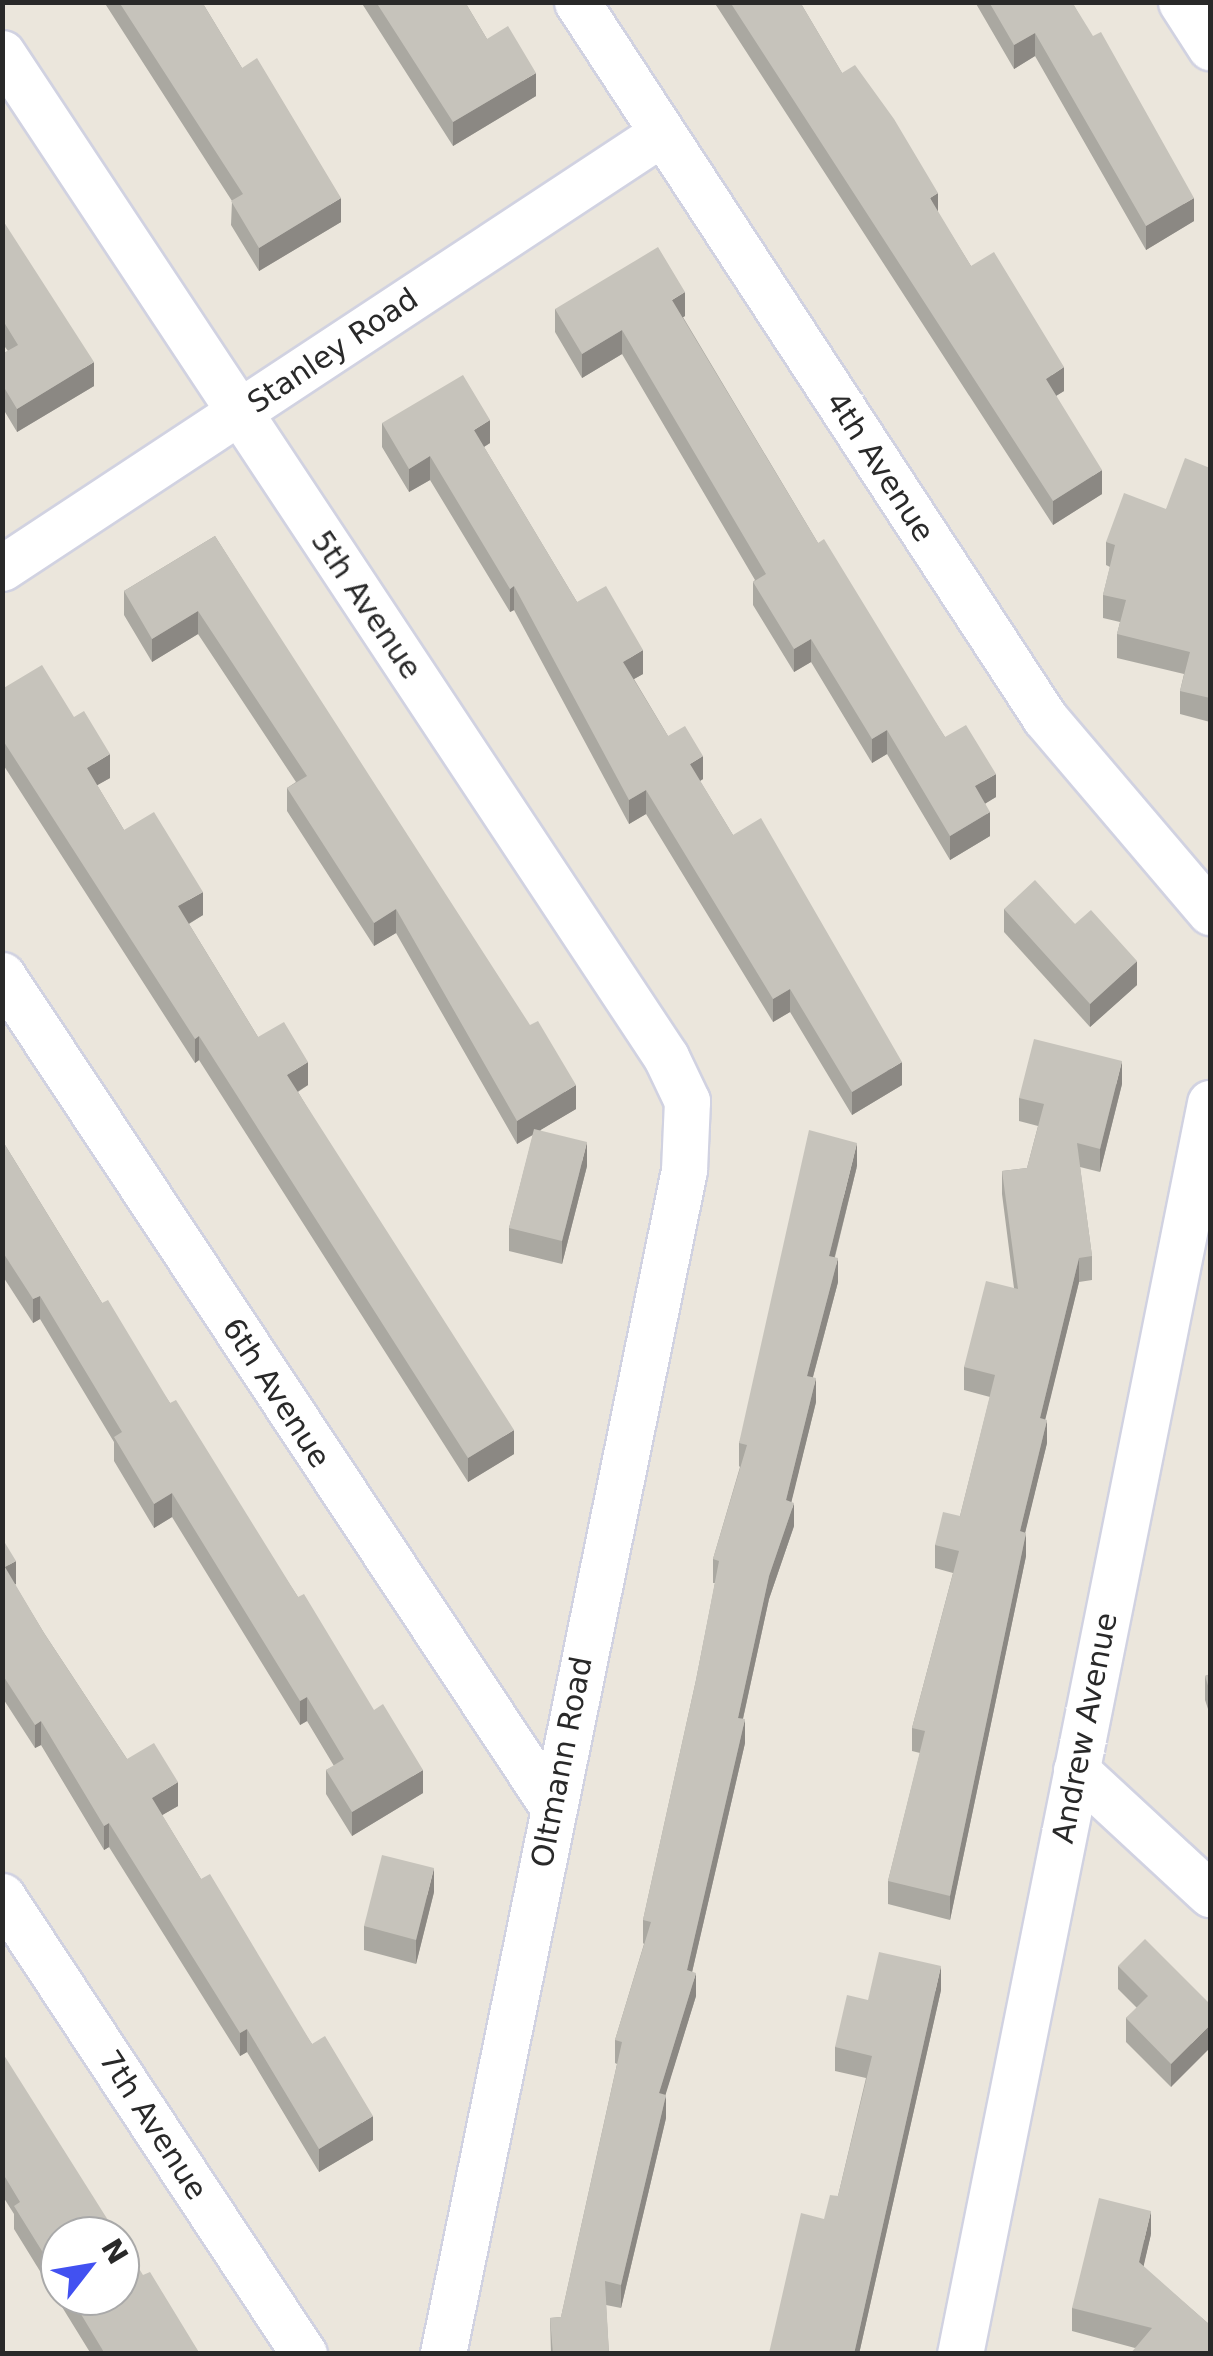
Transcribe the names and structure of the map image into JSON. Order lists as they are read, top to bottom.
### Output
{
  "streets": {
    "street": [
      "Stanley Road",
      "4th Avenue",
      "5th Avenue",
      "6th Avenue",
      "Andrew Avenue",
      "Oltmann Road",
      "7th Avenue"
    ]
  },
  "crossings": [
    ["Stanley Road", "4th Avenue"],
    ["Stanley Road", "5th Avenue"],
    ["5th Avenue", "Oltmann Road"],
    ["6th Avenue", "Oltmann Road"]
  ],
  "north": "top right"
}
